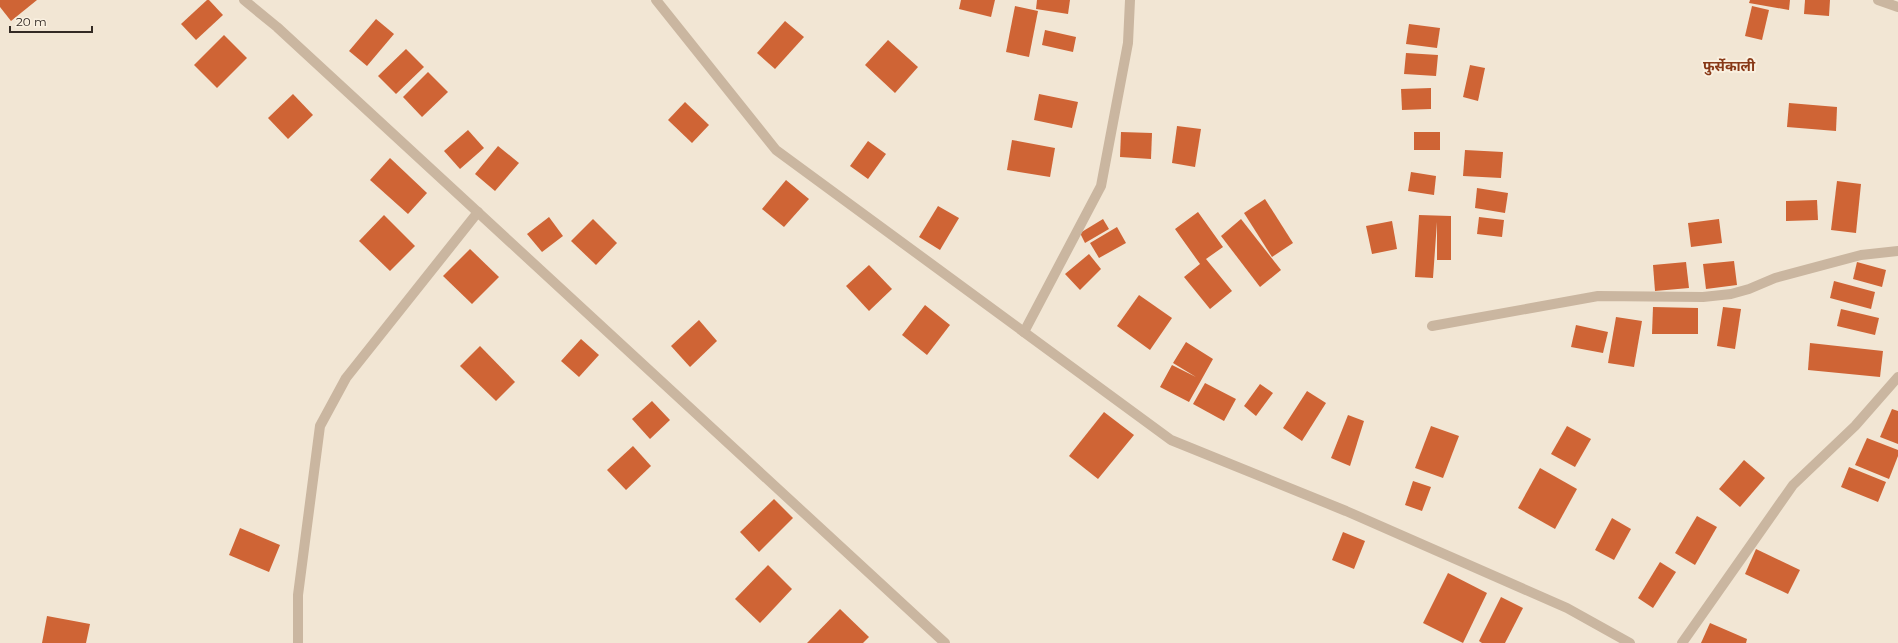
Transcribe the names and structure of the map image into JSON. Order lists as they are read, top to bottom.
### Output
{
  "districts": ["फुर्सेकाली"],
  "scale_bar": "20 m"
}
